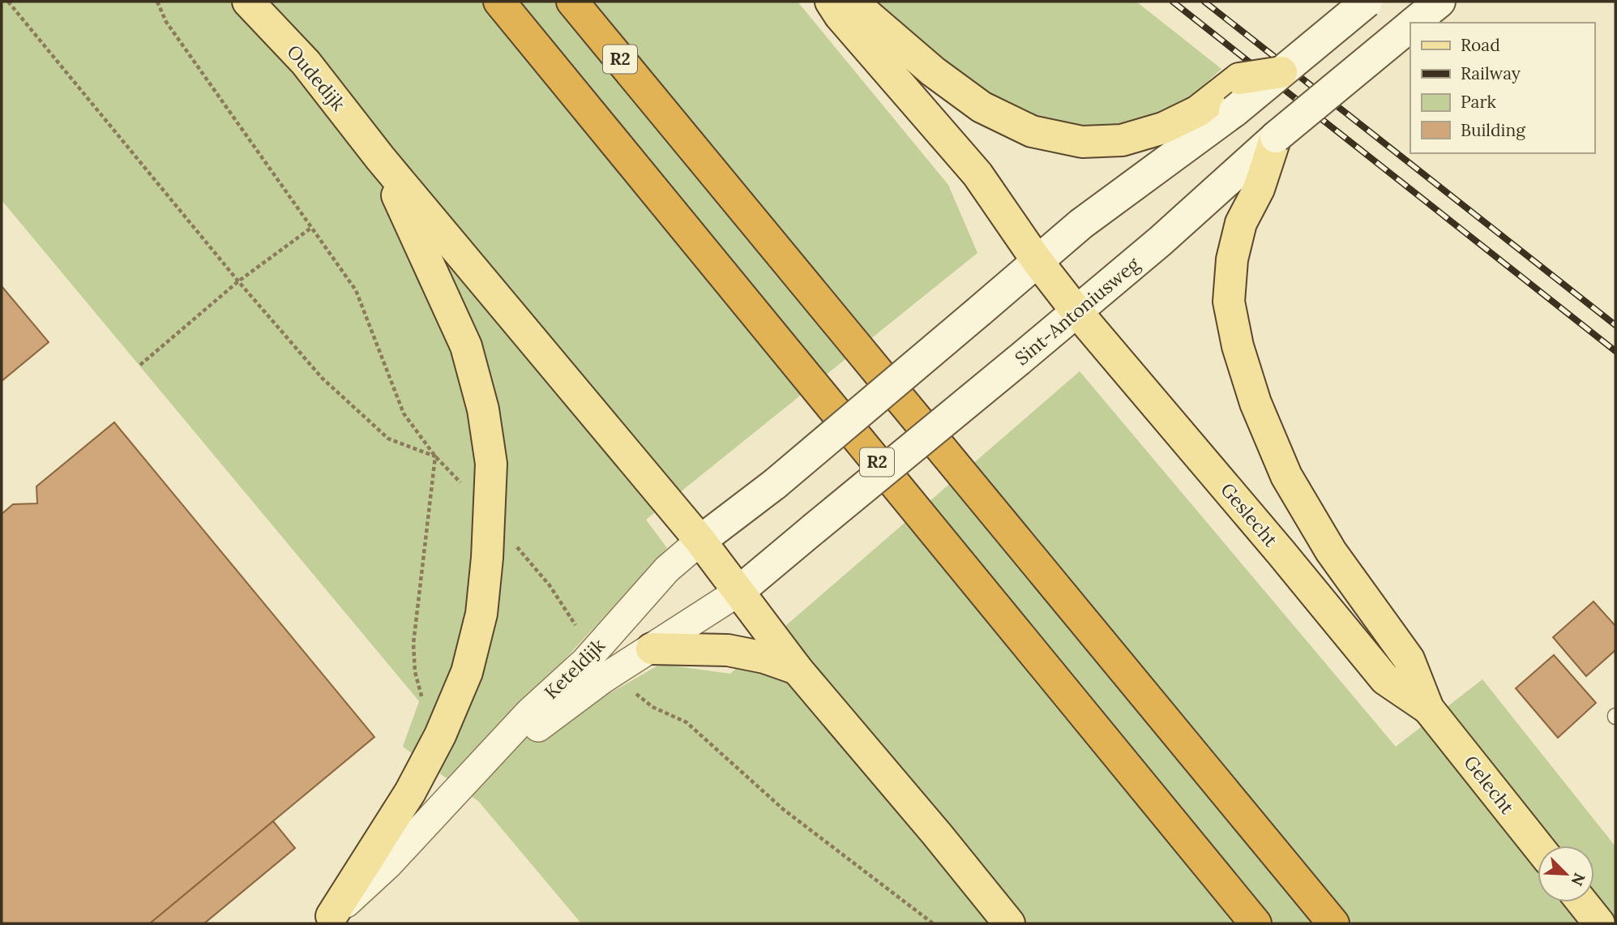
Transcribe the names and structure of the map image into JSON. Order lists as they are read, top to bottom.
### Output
{
  "streets": {
    "highway": ["R2"],
    "main road": [
      "Oudedijk",
      "Sint-Antoniusweg",
      "Geslecht",
      "Gelecht"
    ],
    "street": ["Keteldijk"]
  },
  "crossings": [
    ["Sint-Antoniusweg", "Geslecht"],
    ["Sint-Antoniusweg", "Keteldijk"],
    ["Geslecht", "Gelecht"]
  ],
  "legend": [
    "Road",
    "Railway",
    "Park",
    "Building"
  ],
  "north": "bottom right"
}
